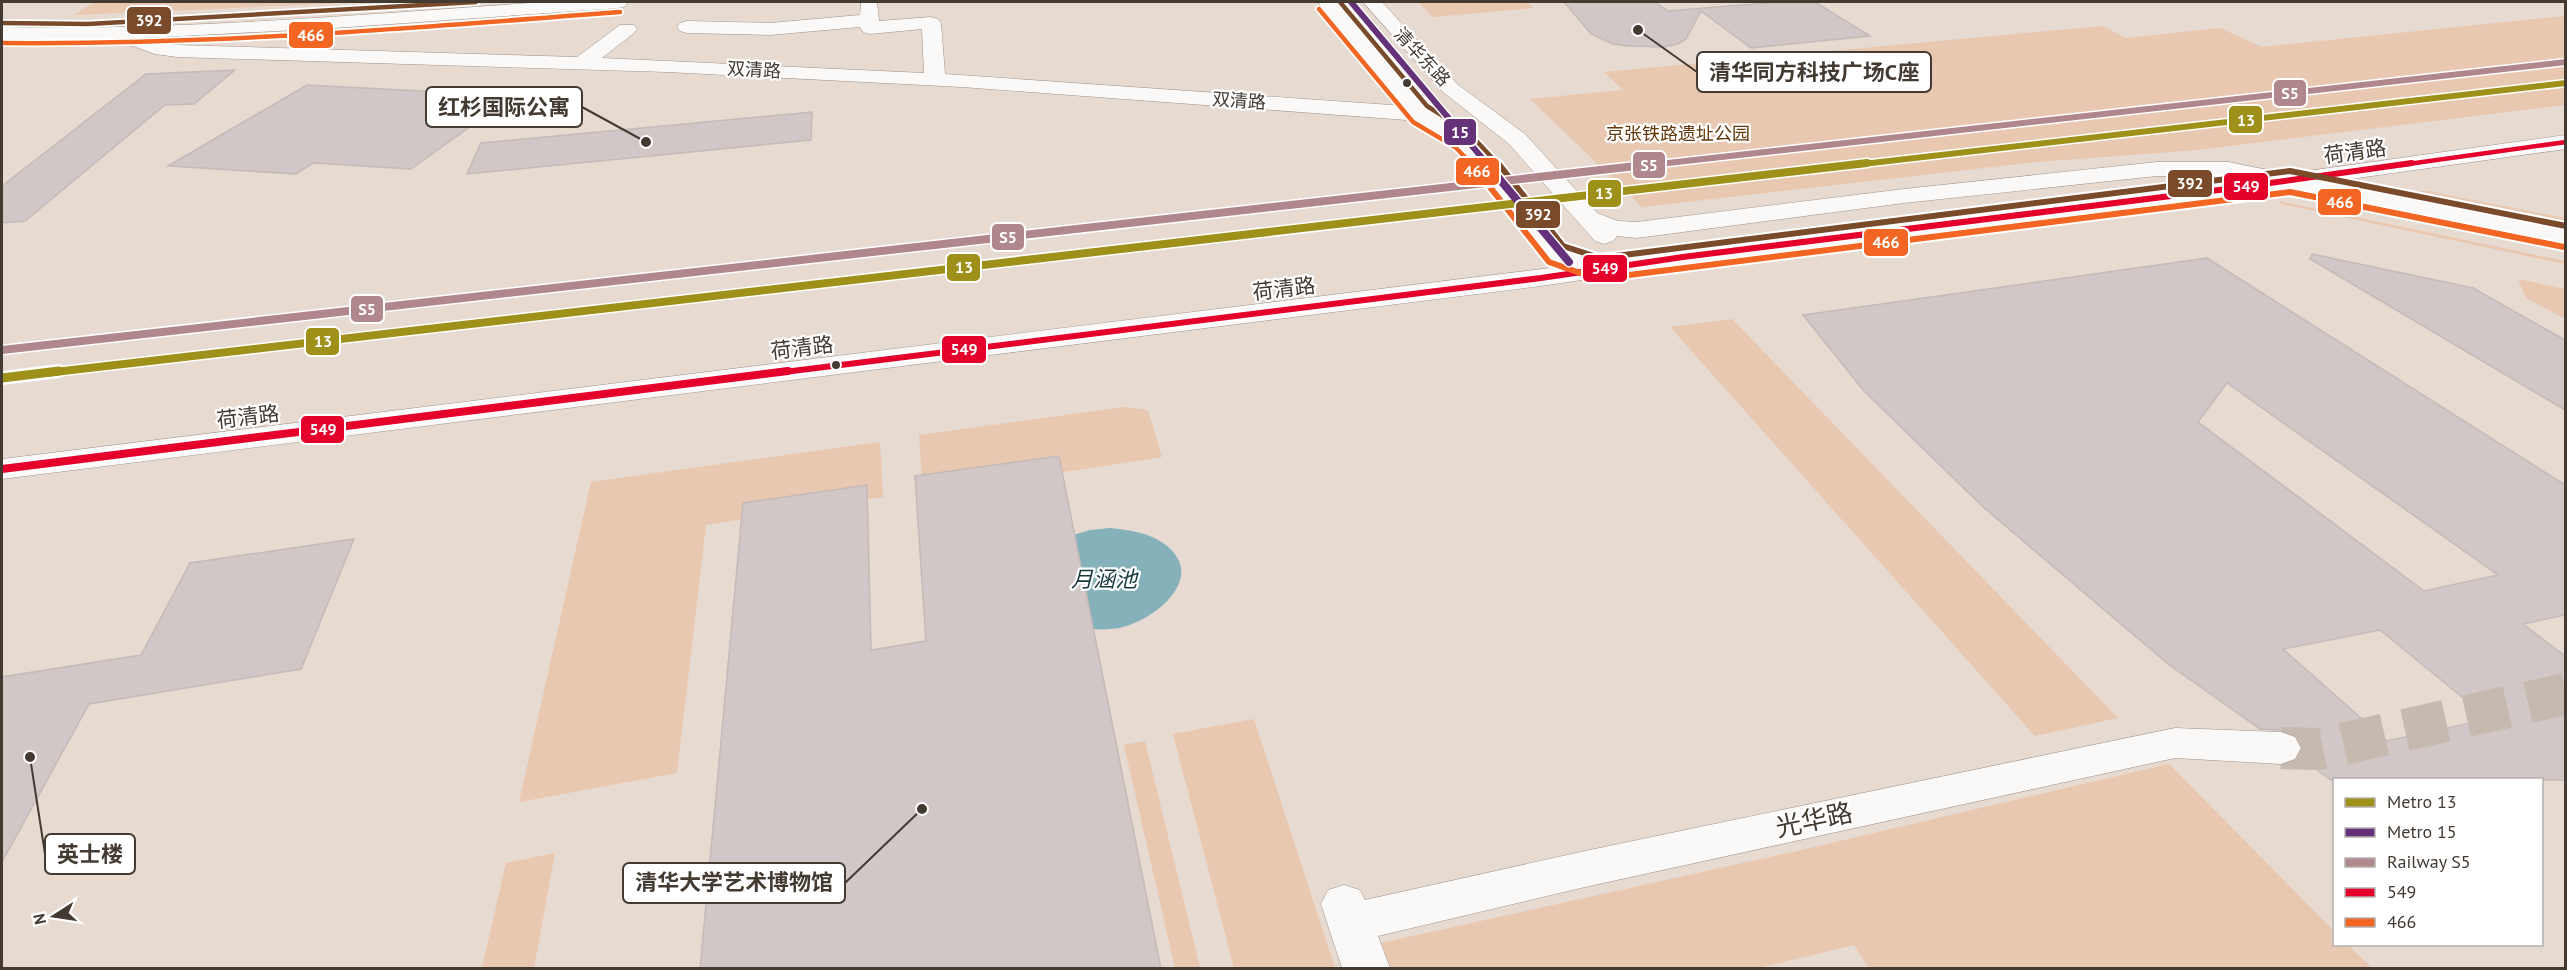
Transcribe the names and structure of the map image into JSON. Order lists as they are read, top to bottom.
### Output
{
  "streets": {
    "main road": [
      "清华东路",
      "双清路",
      "荷清路",
      "光华路"
    ]
  },
  "crossings": [
    ["清华东路", "双清路"],
    ["清华东路", "荷清路"]
  ],
  "water": ["月涵池"],
  "parks": ["京张铁路遗址公园"],
  "places": [
    "清华同方科技广场C座",
    "红杉国际公寓",
    "英士楼",
    "清华大学艺术博物馆"
  ],
  "lines": [
    "metro line 15",
    "transit line 392",
    "transit line 466",
    "rail line S5",
    "metro line 13",
    "transit line 549"
  ],
  "legend": [
    "Metro 13",
    "Metro 15",
    "Railway S5",
    "549",
    "466"
  ],
  "north": "left"
}
